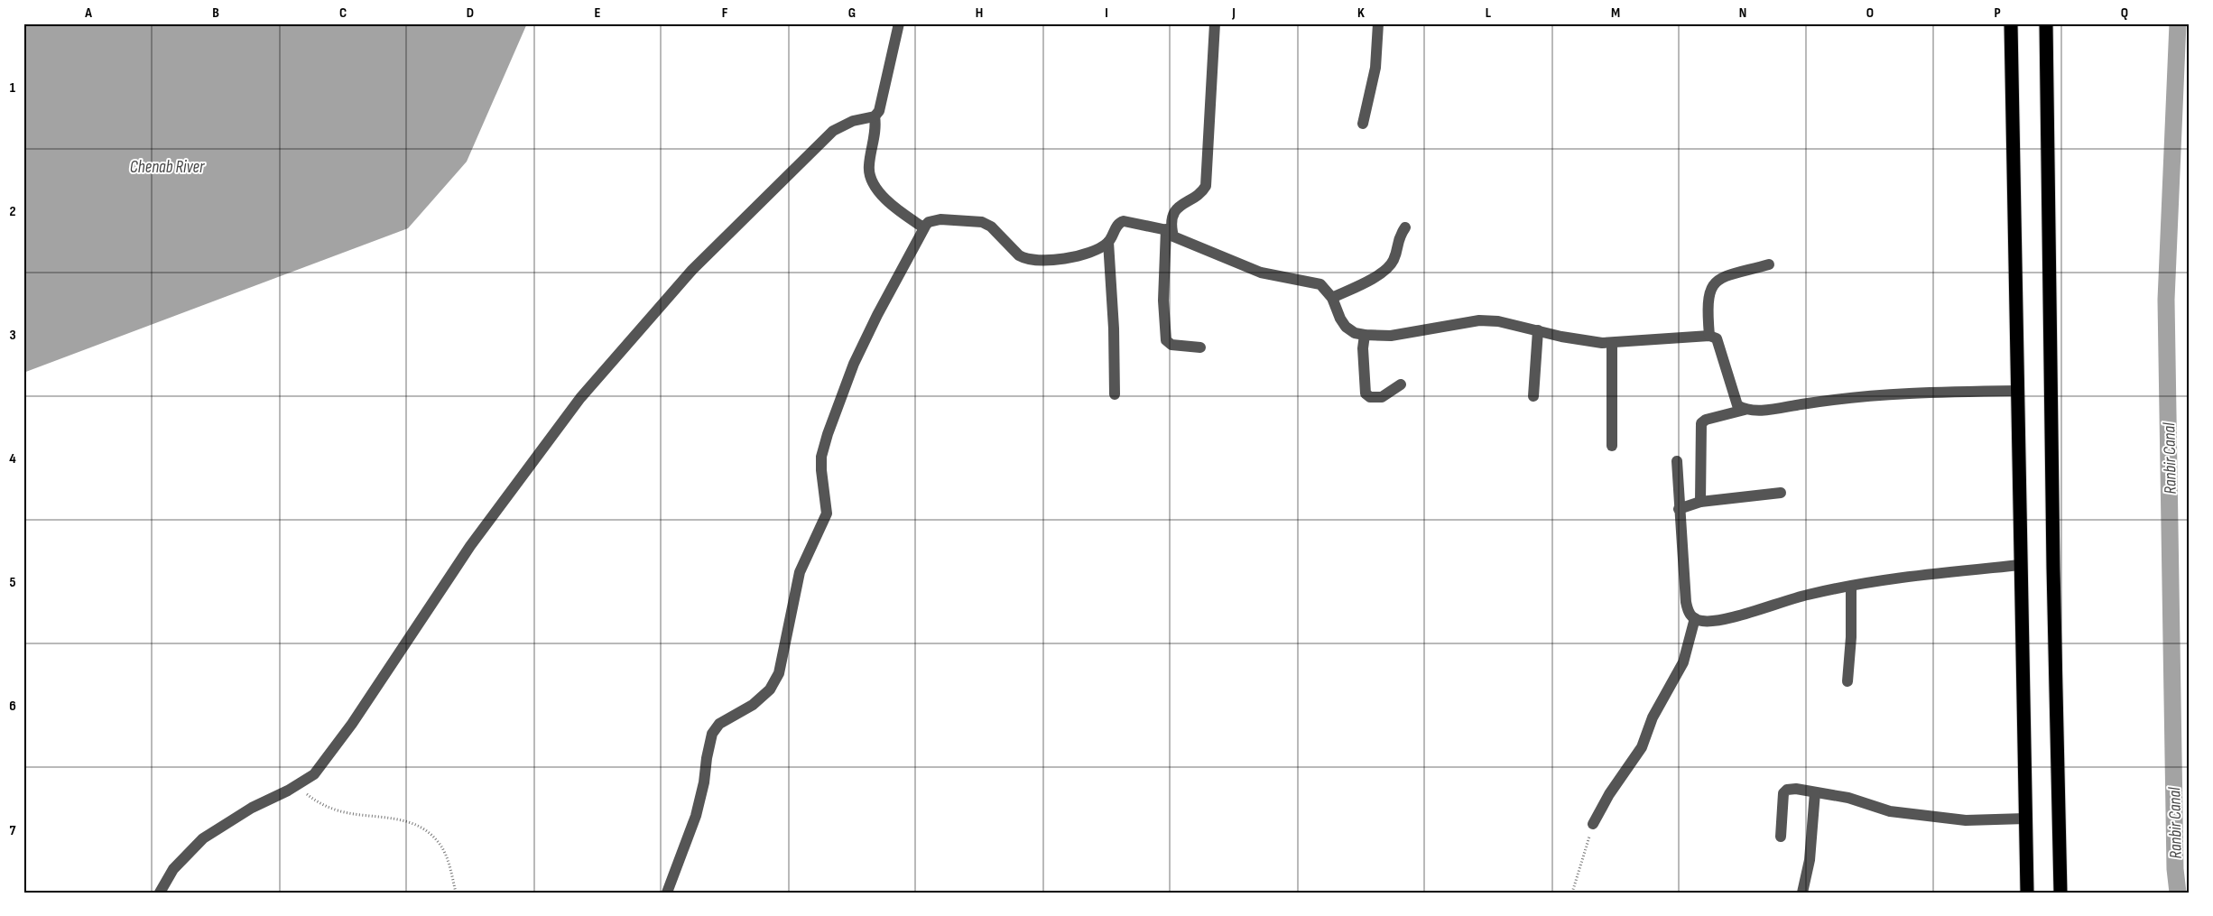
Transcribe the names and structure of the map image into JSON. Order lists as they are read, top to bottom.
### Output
{
  "water": ["Chenab River", "Ranbir Canal"],
  "grid": {
    "columns": [
      "A",
      "B",
      "C",
      "D",
      "E",
      "F",
      "G",
      "H",
      "I",
      "J",
      "K",
      "L",
      "M",
      "N",
      "O",
      "P",
      "Q"
    ],
    "rows": [
      "1",
      "2",
      "3",
      "4",
      "5",
      "6",
      "7"
    ]
  }
}
